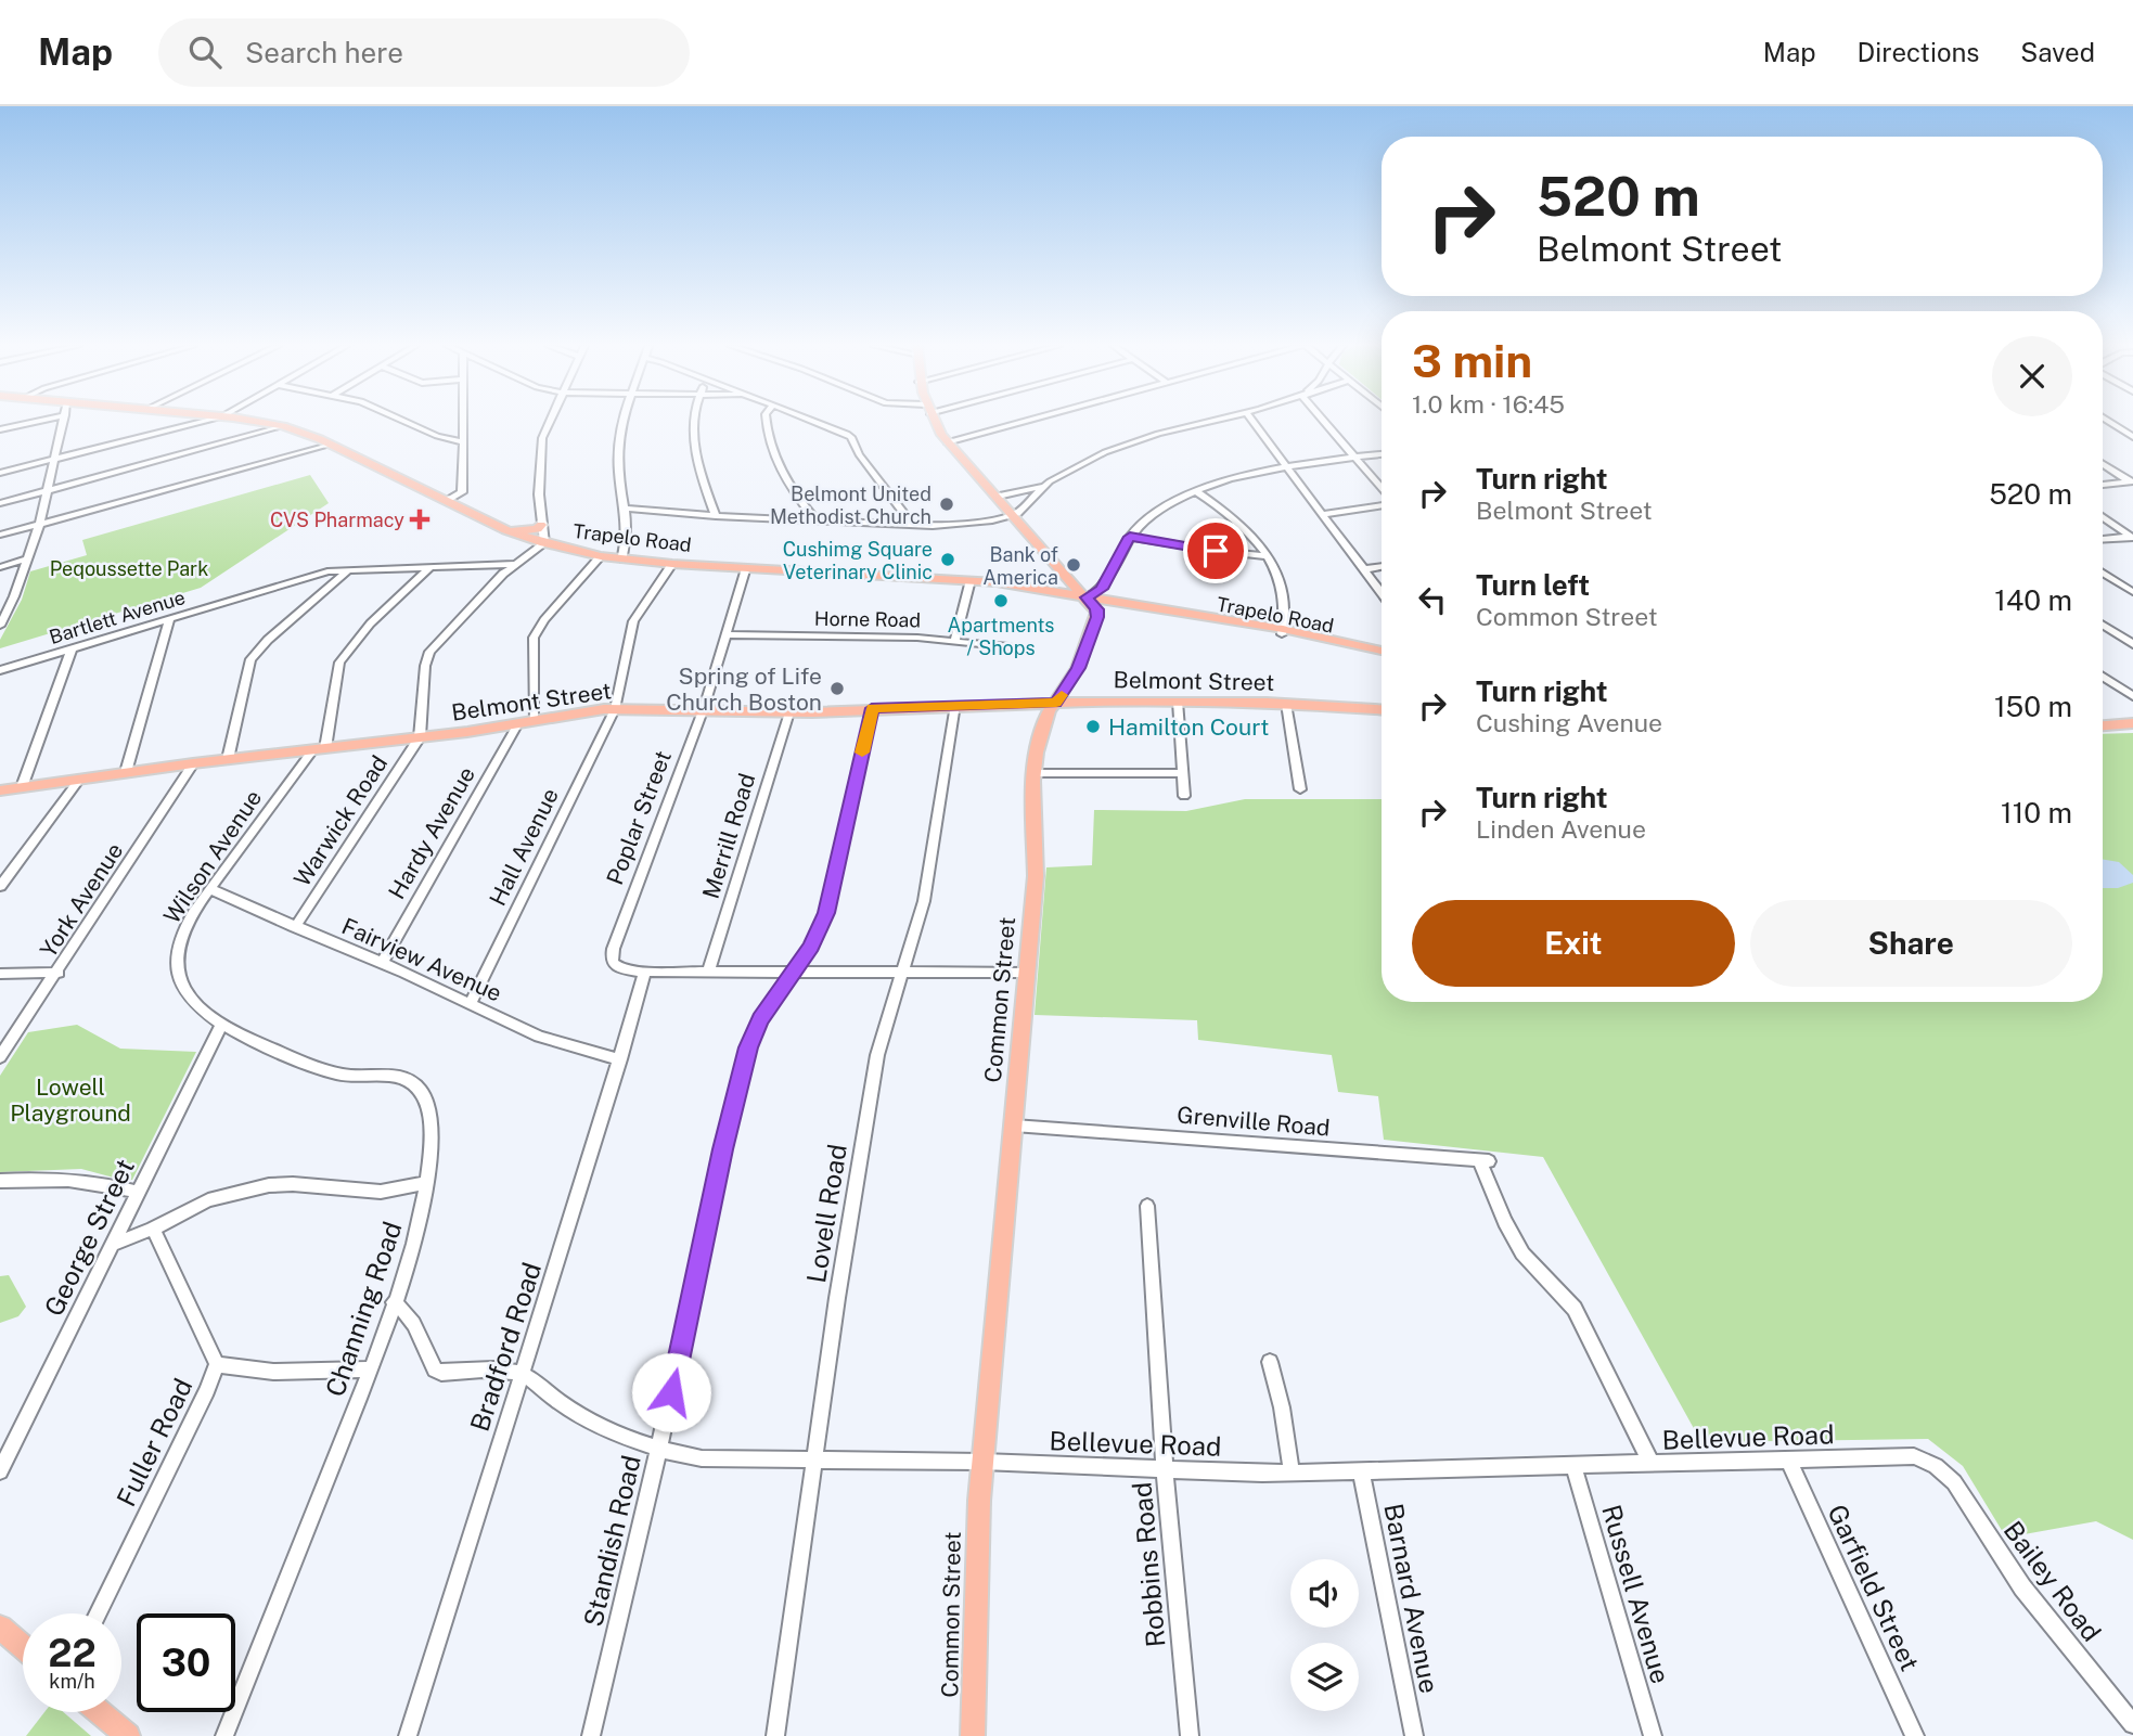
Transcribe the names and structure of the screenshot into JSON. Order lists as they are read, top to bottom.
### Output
{
  "streets": {
    "main road": ["Trapelo Road", "Belmont Street", "Common Street"],
    "street": [
      "Bartlett Avenue",
      "Horne Road",
      "Poplar Street",
      "Warwick Road",
      "Hardy Avenue",
      "Merrill Road",
      "Hall Avenue",
      "Wilson Avenue",
      "York Avenue",
      "Fairview Avenue",
      "Grenville Road",
      "Lovell Road",
      "George Street",
      "Channing Road",
      "Bradford Road",
      "Bellevue Road",
      "Fuller Road",
      "Standish Road",
      "Robbins Road",
      "Bailey Road",
      "Garfield Street",
      "Russell Avenue",
      "Barnard Avenue"
    ]
  },
  "crossings": [
    ["Trapelo Road", "Poplar Street"],
    ["Trapelo Road", "Hall Avenue"],
    ["Trapelo Road", "Common Street"],
    ["Horne Road", "Poplar Street"],
    ["Belmont Street", "Poplar Street"],
    ["Belmont Street", "Warwick Road"],
    ["Belmont Street", "Hardy Avenue"],
    ["Belmont Street", "Merrill Road"],
    ["Belmont Street", "Hall Avenue"],
    ["Belmont Street", "Wilson Avenue"],
    ["Belmont Street", "York Avenue"],
    ["Belmont Street", "Common Street"],
    ["Belmont Street", "Lovell Road"],
    ["Belmont Street", "Standish Road"],
    ["Poplar Street", "Bradford Road"],
    ["Warwick Road", "Fairview Avenue"],
    ["Hardy Avenue", "Fairview Avenue"],
    ["Hall Avenue", "Fairview Avenue"],
    ["Wilson Avenue", "Fairview Avenue"],
    ["Wilson Avenue", "George Street"],
    ["Wilson Avenue", "Channing Road"],
    ["Fairview Avenue", "Bradford Road"],
    ["Common Street", "Grenville Road"],
    ["Common Street", "Bellevue Road"],
    ["Grenville Road", "Bellevue Road"],
    ["Lovell Road", "Bellevue Road"],
    ["George Street", "Channing Road"],
    ["Channing Road", "Bellevue Road"],
    ["Bradford Road", "Bellevue Road"],
    ["Bellevue Road", "Standish Road"],
    ["Bellevue Road", "Robbins Road"],
    ["Bellevue Road", "Bailey Road"],
    ["Bellevue Road", "Garfield Street"],
    ["Bellevue Road", "Russell Avenue"],
    ["Bellevue Road", "Barnard Avenue"]
  ],
  "parks": ["Peqoussette Park", "Lowell Playground"],
  "places": {
    "other": [
      "Belmont United Methodist Church",
      "Cushimg Square Veterinary Clinic",
      "Bank of America",
      "Apartments / Shops",
      "Spring of Life Church Boston",
      "Hamilton Court"
    ],
    "health": ["CVS Pharmacy"]
  },
  "page": {
    "header": "Map",
    "search": "Search here",
    "nav": ["Map", "Directions", "Saved"],
    "turn": ["520 m", "Belmont Street"],
    "heading": ["3 min", "1.0 km · 16:45"],
    "list": [
      {
        "name": "Turn right",
        "note": "Belmont Street",
        "value": "520 m"
      },
      {
        "name": "Turn left",
        "note": "Common Street",
        "value": "140 m"
      },
      {
        "name": "Turn right",
        "note": "Cushing Avenue",
        "value": "150 m"
      },
      {
        "name": "Turn right",
        "note": "Linden Avenue",
        "value": "110 m"
      }
    ],
    "buttons": ["Exit", "Share"],
    "speed": "22 km/h",
    "limit": "30"
  }
}
